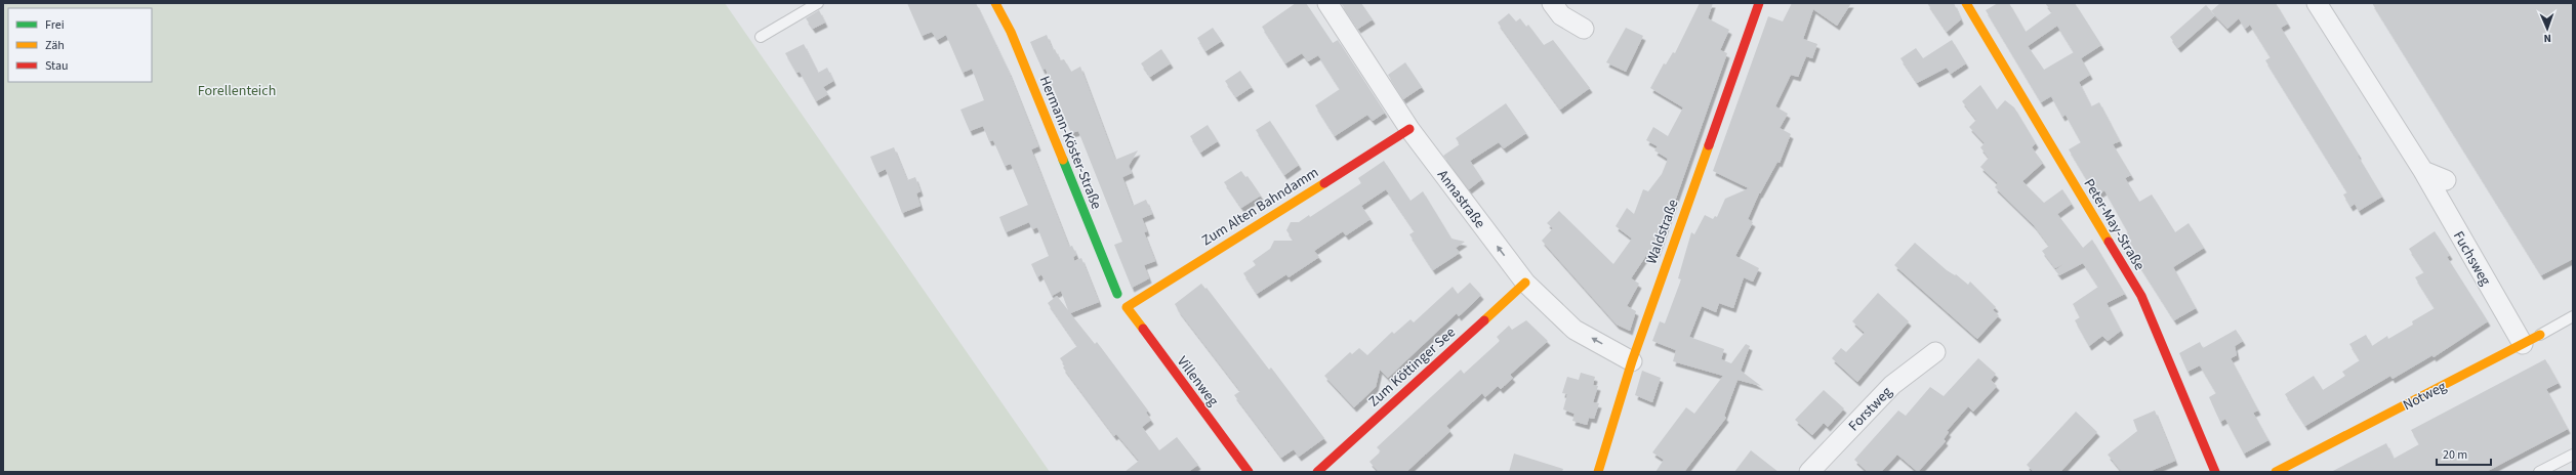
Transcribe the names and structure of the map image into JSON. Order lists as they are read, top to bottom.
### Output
{
  "streets": {
    "street": [
      "Hermann-Köster-Straße",
      "Annastraße",
      "Zum Alten Bahndamm",
      "Peter-May-Straße",
      "Waldstraße",
      "Fuchsweg",
      "Zum Köttinger See",
      "Villenweg",
      "Notweg",
      "Forstweg"
    ]
  },
  "crossings": [
    ["Annastraße", "Zum Alten Bahndamm"],
    ["Annastraße", "Waldstraße"],
    ["Annastraße", "Zum Köttinger See"],
    ["Zum Alten Bahndamm", "Villenweg"],
    ["Fuchsweg", "Notweg"]
  ],
  "one_way": ["Annastraße"],
  "parks": ["Forellenteich"],
  "legend": ["Frei", "Zäh", "Stau"],
  "scale_bar": "20 m",
  "north": "bottom"
}
